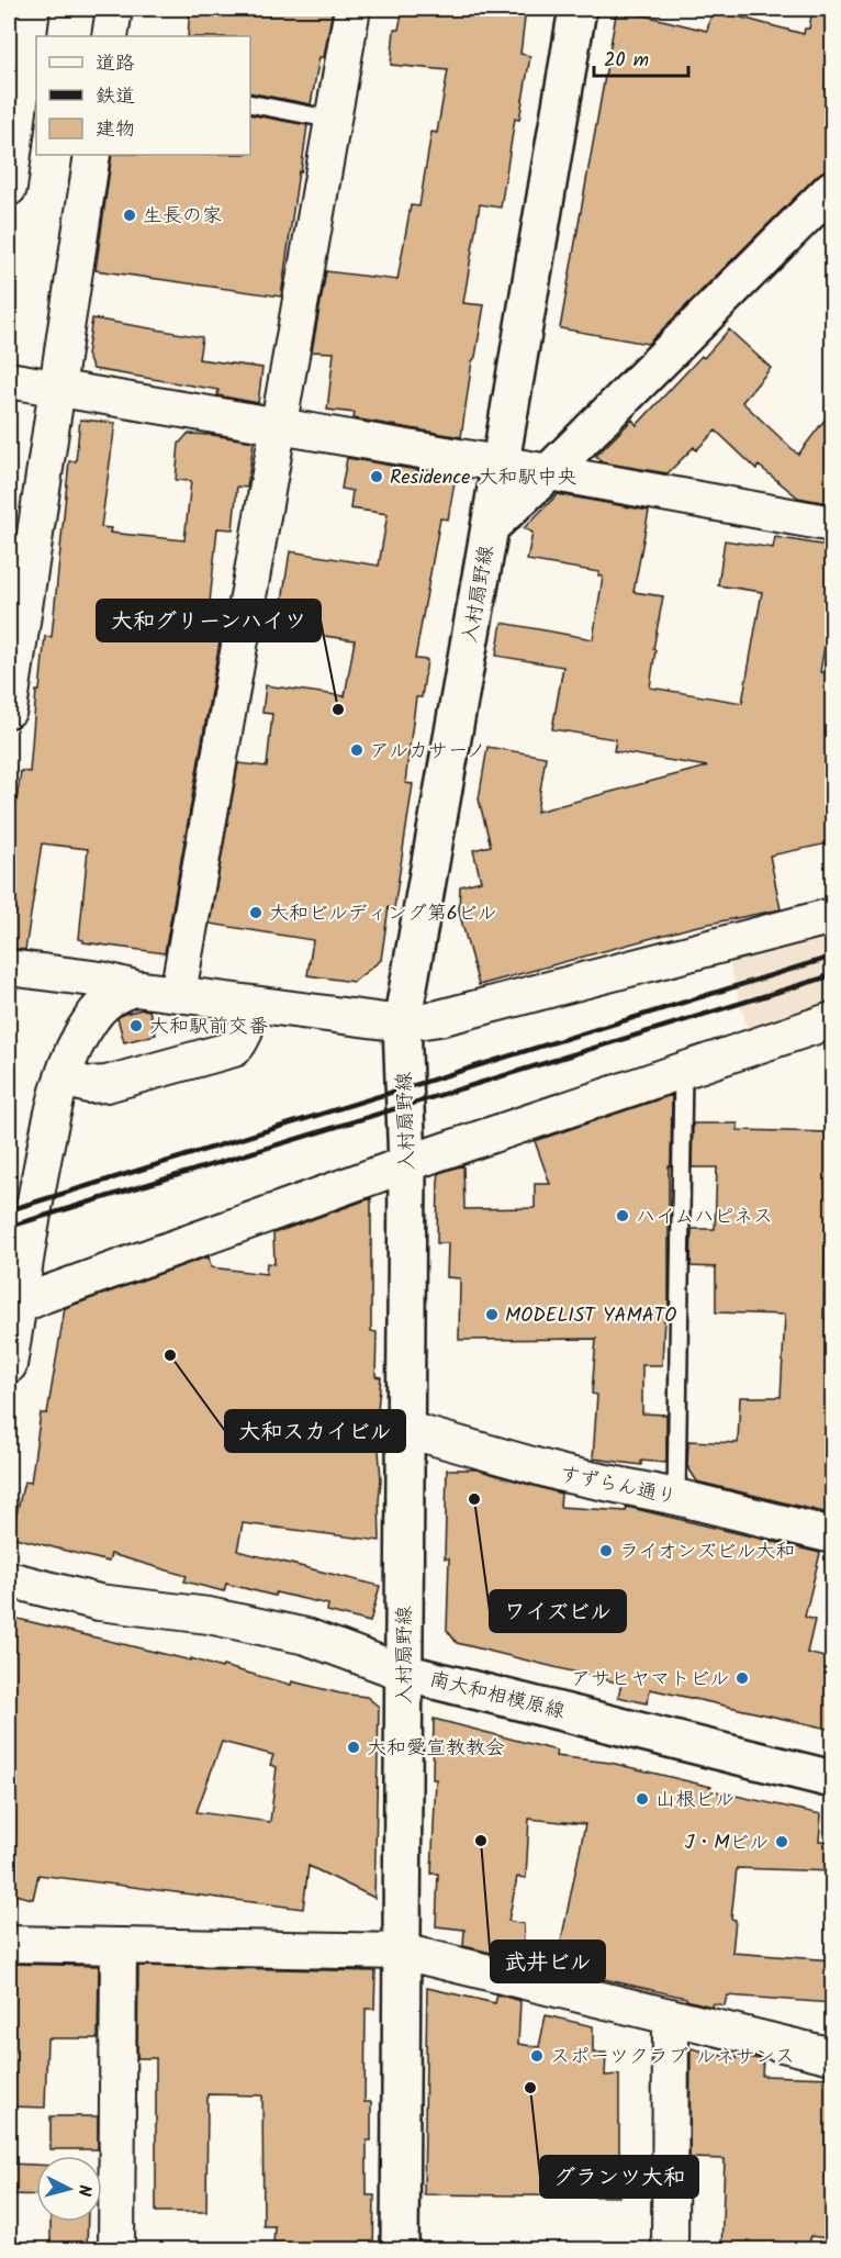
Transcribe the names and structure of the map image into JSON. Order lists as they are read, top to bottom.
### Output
{
  "streets": {
    "street": ["入村扇野線", "すずらん通り", "南大和相模原線"]
  },
  "crossings": [
    ["入村扇野線", "すずらん通り"],
    ["入村扇野線", "南大和相模原線"]
  ],
  "places": [
    "生長の家",
    "Residence 大和駅中央",
    "大和グリーンハイツ",
    "アルカサーノ",
    "大和ビルディング第6ビル",
    "大和駅前交番",
    "ハイムハピネス",
    "MODELIST YAMATO",
    "大和スカイビル",
    "ワイズビル",
    "ライオンズビル大和",
    "アサヒヤマトビル",
    "大和愛宣教教会",
    "山根ビル",
    "武井ビル",
    "J・Mビル",
    "スポーツクラブ ルネサンス",
    "グランツ大和"
  ],
  "legend": ["道路", "鉄道", "建物"],
  "scale_bar": "20 m",
  "north": "right"
}
